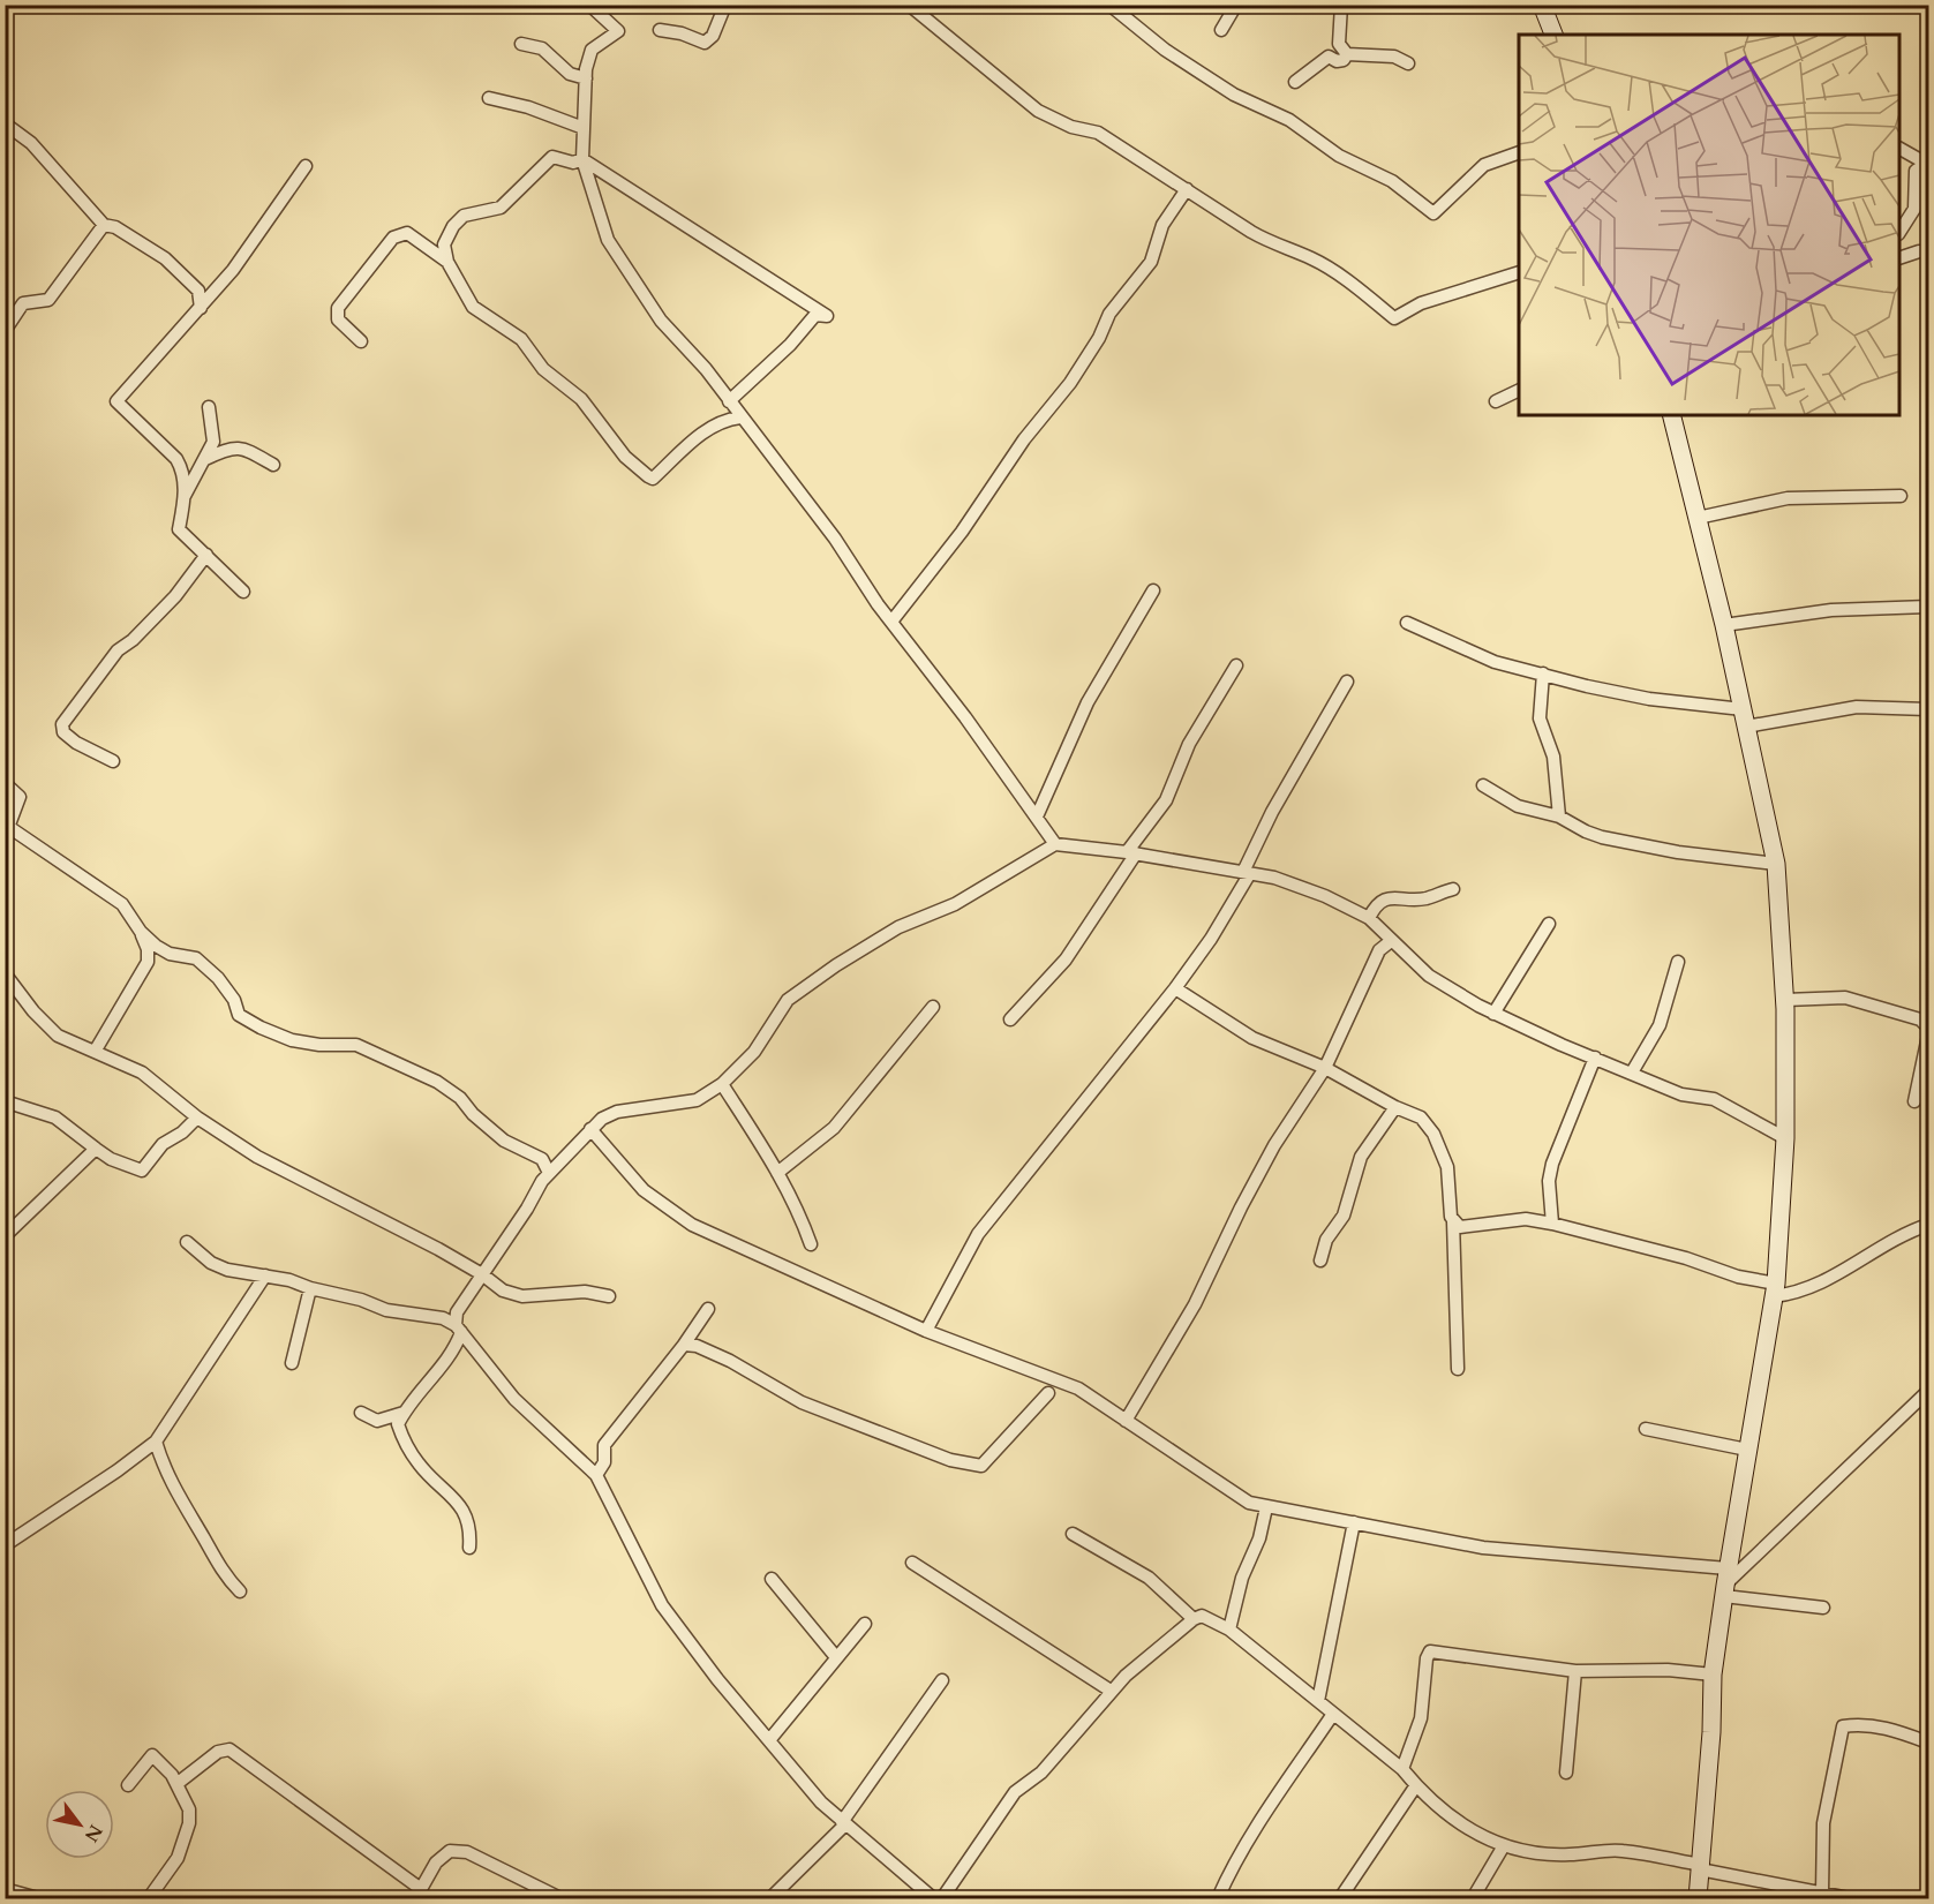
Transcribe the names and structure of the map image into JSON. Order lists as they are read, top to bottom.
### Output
{
  "north": "bottom right"
}
